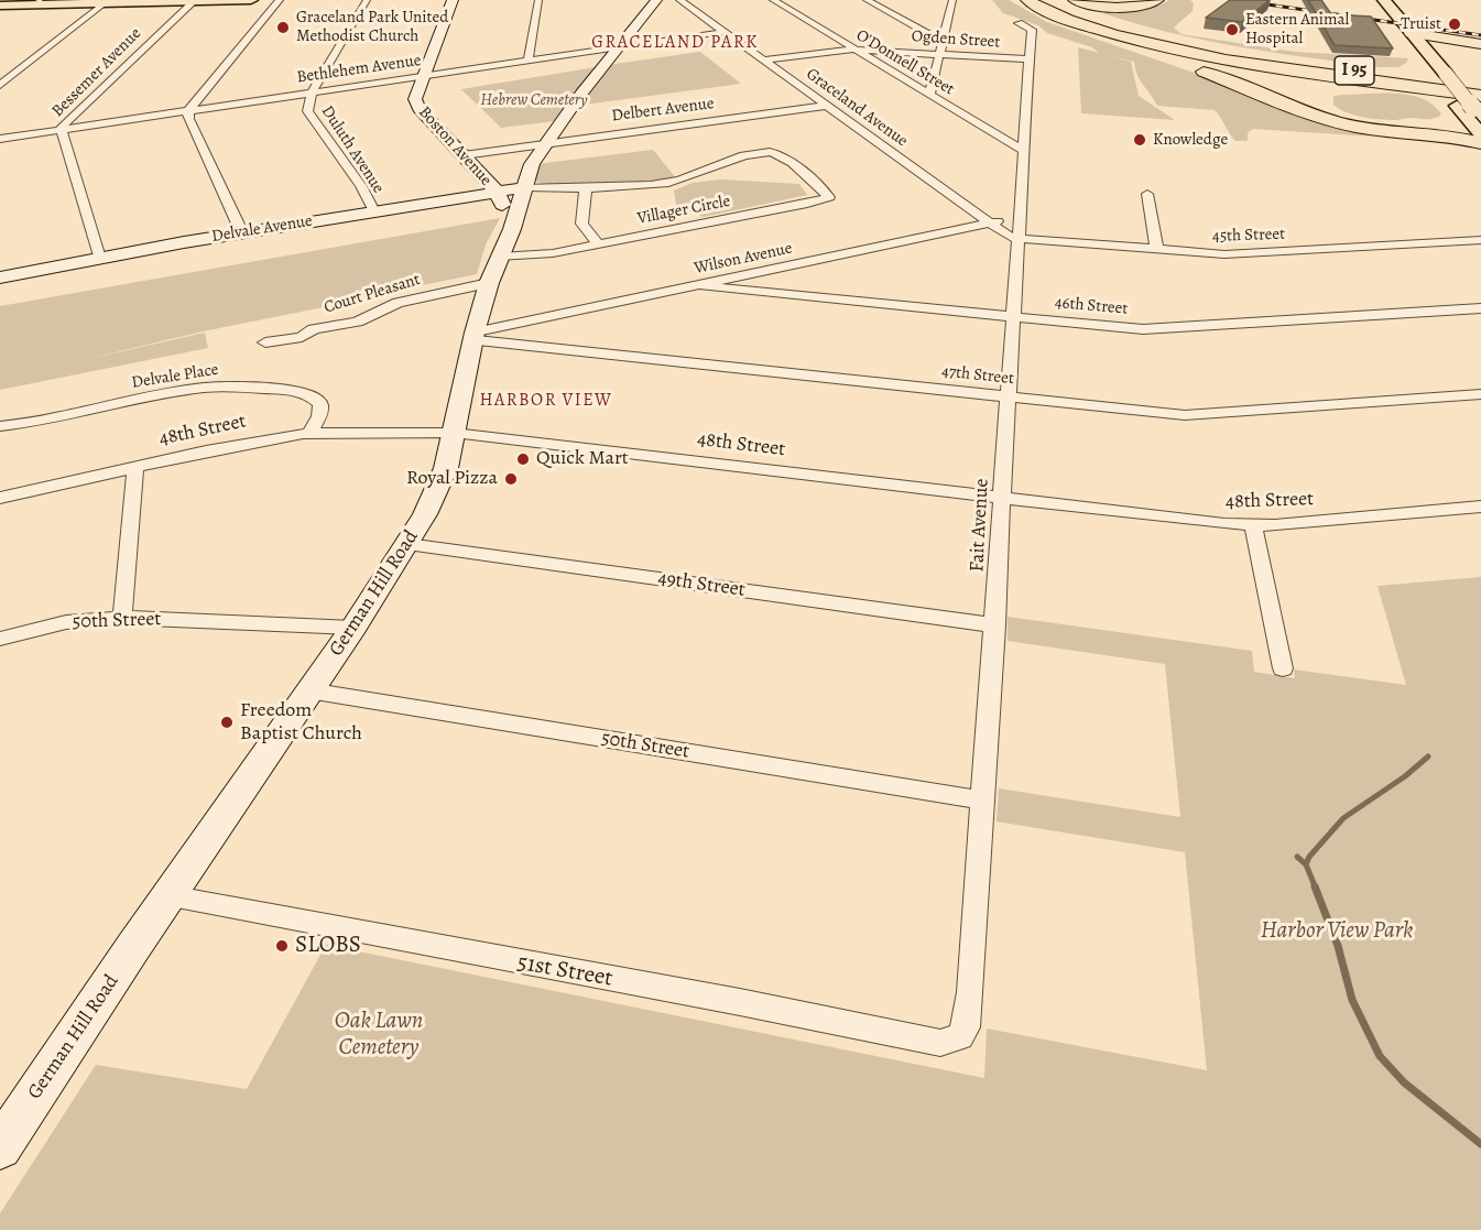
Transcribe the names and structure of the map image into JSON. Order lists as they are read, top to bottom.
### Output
{
  "streets": {
    "highway": ["I 95"],
    "street": [
      "Ogden Street",
      "O'Donnell Street",
      "Bethlehem Avenue",
      "Bessemer Avenue",
      "Graceland Avenue",
      "Delbert Avenue",
      "Boston Avenue",
      "Duluth Avenue",
      "Villager Circle",
      "Delvale Avenue",
      "45th Street",
      "Wilson Avenue",
      "Court Pleasant",
      "46th Street",
      "47th Street",
      "Delvale Place",
      "48th Street",
      "Fait Avenue",
      "49th Street",
      "German Hill Road",
      "50th Street",
      "51st Street"
    ]
  },
  "crossings": [
    ["Ogden Street", "O'Donnell Street"],
    ["Ogden Street", "Graceland Avenue"],
    ["Ogden Street", "Fait Avenue"],
    ["O'Donnell Street", "Fait Avenue"],
    ["Bethlehem Avenue", "Bessemer Avenue"],
    ["Bethlehem Avenue", "Graceland Avenue"],
    ["Bethlehem Avenue", "Boston Avenue"],
    ["Bethlehem Avenue", "Duluth Avenue"],
    ["Bethlehem Avenue", "German Hill Road"],
    ["Bessemer Avenue", "Delvale Avenue"],
    ["Graceland Avenue", "Delbert Avenue"],
    ["Graceland Avenue", "45th Street"],
    ["Graceland Avenue", "Wilson Avenue"],
    ["Graceland Avenue", "Fait Avenue"],
    ["Delbert Avenue", "Boston Avenue"],
    ["Delbert Avenue", "German Hill Road"],
    ["Boston Avenue", "Villager Circle"],
    ["Boston Avenue", "Delvale Avenue"],
    ["Boston Avenue", "Court Pleasant"],
    ["Boston Avenue", "German Hill Road"],
    ["Duluth Avenue", "Delvale Avenue"],
    ["Villager Circle", "Delvale Avenue"],
    ["Villager Circle", "Court Pleasant"],
    ["Villager Circle", "German Hill Road"],
    ["Delvale Avenue", "German Hill Road"],
    ["45th Street", "Fait Avenue"],
    ["Wilson Avenue", "46th Street"],
    ["Wilson Avenue", "47th Street"],
    ["Wilson Avenue", "Fait Avenue"],
    ["Wilson Avenue", "German Hill Road"],
    ["Court Pleasant", "German Hill Road"],
    ["46th Street", "Fait Avenue"],
    ["47th Street", "Fait Avenue"],
    ["47th Street", "German Hill Road"],
    ["Delvale Place", "48th Street"],
    ["48th Street", "Fait Avenue"],
    ["48th Street", "German Hill Road"],
    ["Fait Avenue", "49th Street"],
    ["Fait Avenue", "50th Street"],
    ["Fait Avenue", "51st Street"],
    ["49th Street", "German Hill Road"],
    ["German Hill Road", "50th Street"],
    ["German Hill Road", "51st Street"]
  ],
  "districts": ["GRACELAND PARK", "HARBOR VIEW"],
  "parks": ["Hebrew Cemetery", "Harbor View Park", "Oak Lawn Cemetery"],
  "places": [
    "Truist",
    "Graceland Park United Methodist Church",
    "Eastern Animal Hospital",
    "Knowledge",
    "Quick Mart",
    "Royal Pizza",
    "Freedom Baptist Church",
    "SLOBS"
  ]
}
